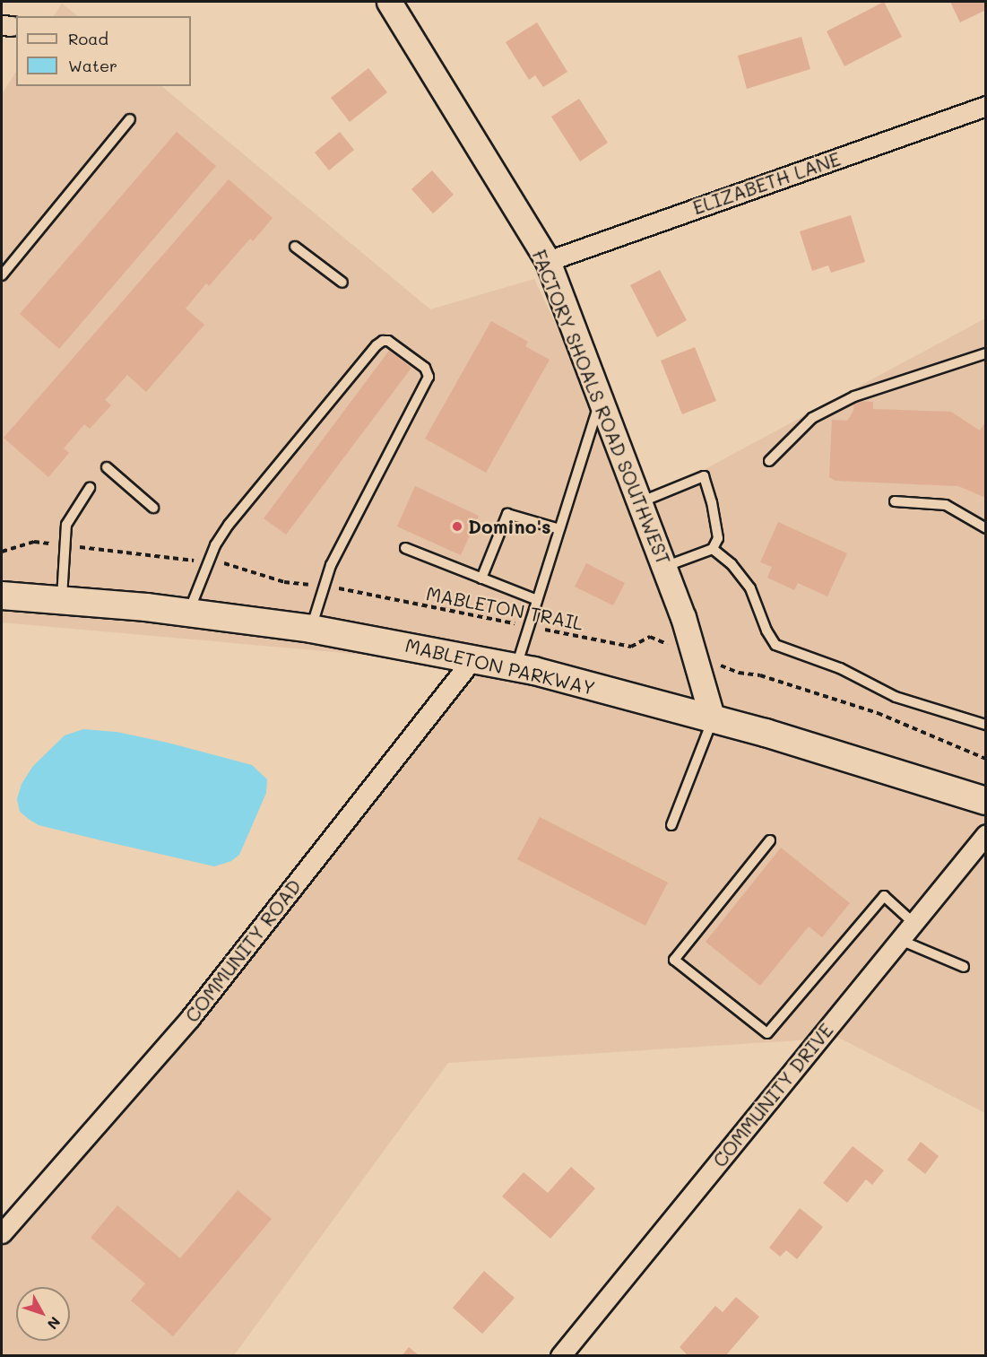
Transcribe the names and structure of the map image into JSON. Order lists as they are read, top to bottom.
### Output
{
  "streets": {
    "main road": ["MABLETON PARKWAY"],
    "street": [
      "ELIZABETH LANE",
      "FACTORY SHOALS ROAD SOUTHWEST",
      "COMMUNITY ROAD",
      "COMMUNITY DRIVE"
    ],
    "path": ["MABLETON TRAIL"]
  },
  "crossings": [
    ["ELIZABETH LANE", "FACTORY SHOALS ROAD SOUTHWEST"],
    ["FACTORY SHOALS ROAD SOUTHWEST", "MABLETON TRAIL"],
    ["FACTORY SHOALS ROAD SOUTHWEST", "MABLETON PARKWAY"],
    ["MABLETON PARKWAY", "COMMUNITY ROAD"]
  ],
  "places": ["Domino's"],
  "legend": ["Road", "Water"],
  "north": "bottom right"
}
